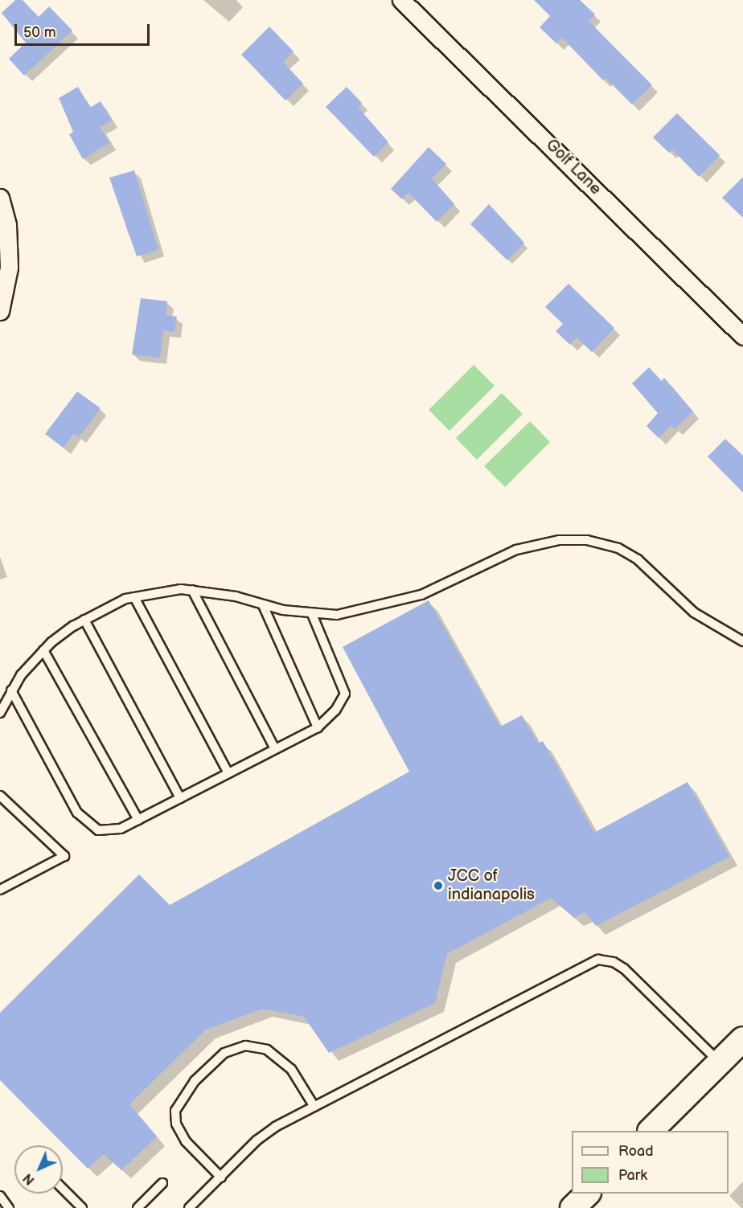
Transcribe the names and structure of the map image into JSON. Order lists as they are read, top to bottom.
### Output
{
  "streets": {
    "street": ["Golf Lane"]
  },
  "places": ["JCC of indianapolis"],
  "legend": ["Road", "Park"],
  "scale_bar": "50 m",
  "north": "bottom left"
}
